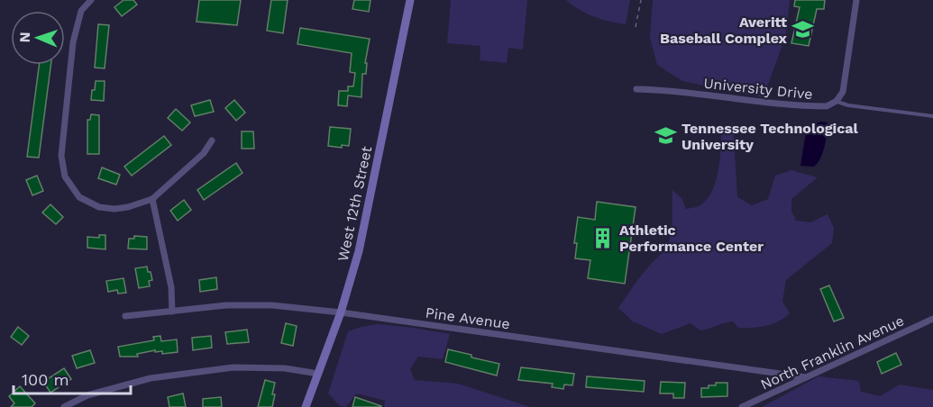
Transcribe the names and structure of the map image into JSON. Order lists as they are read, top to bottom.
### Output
{
  "streets": {
    "main road": ["West 12th Street"],
    "street": ["University Drive", "Pine Avenue", "North Franklin Avenue"]
  },
  "crossings": [
    ["West 12th Street", "Pine Avenue"],
    ["Pine Avenue", "North Franklin Avenue"]
  ],
  "places": {
    "school or university": ["Averitt Baseball Complex", "Tennessee Technological University"],
    "building": ["Athletic Performance Center"]
  },
  "scale_bar": "100 m",
  "north": "left"
}
